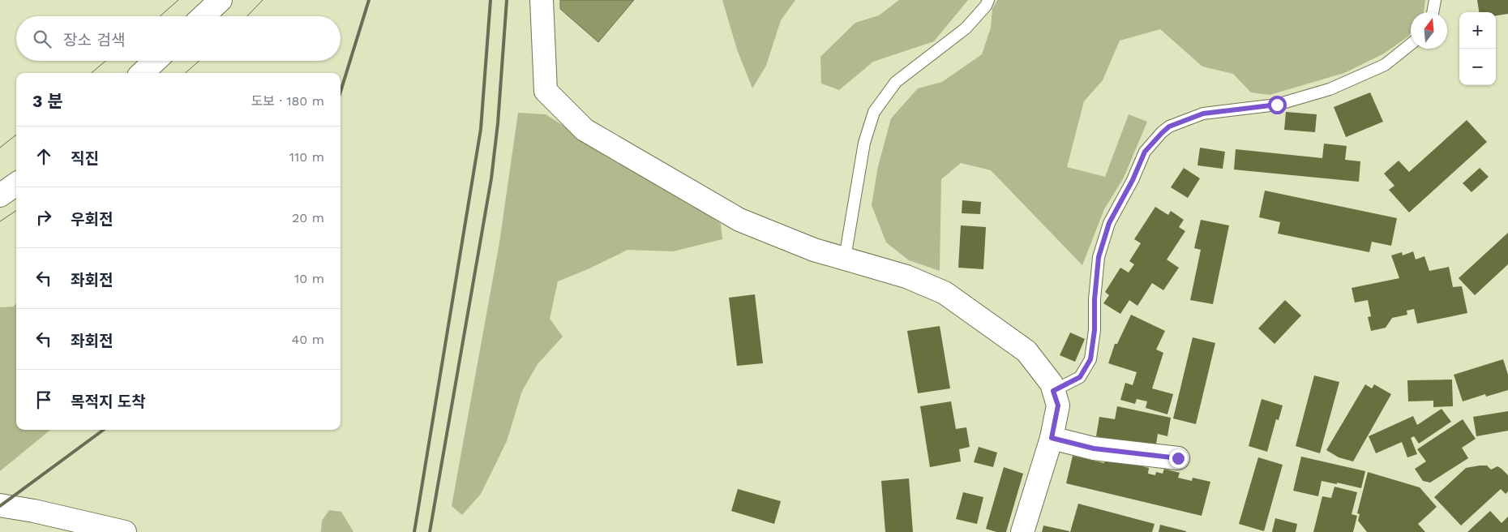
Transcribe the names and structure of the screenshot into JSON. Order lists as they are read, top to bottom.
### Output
{
  "north": "top",
  "page": {
    "map_buttons": ["+", "−"],
    "search": "장소 검색",
    "heading": ["3 분", "도보 · 180 m"],
    "list": [
      ["직진", "110 m"],
      ["우회전", "20 m"],
      ["좌회전", "10 m"],
      ["좌회전", "40 m"],
      "목적지 도착"
    ]
  }
}
